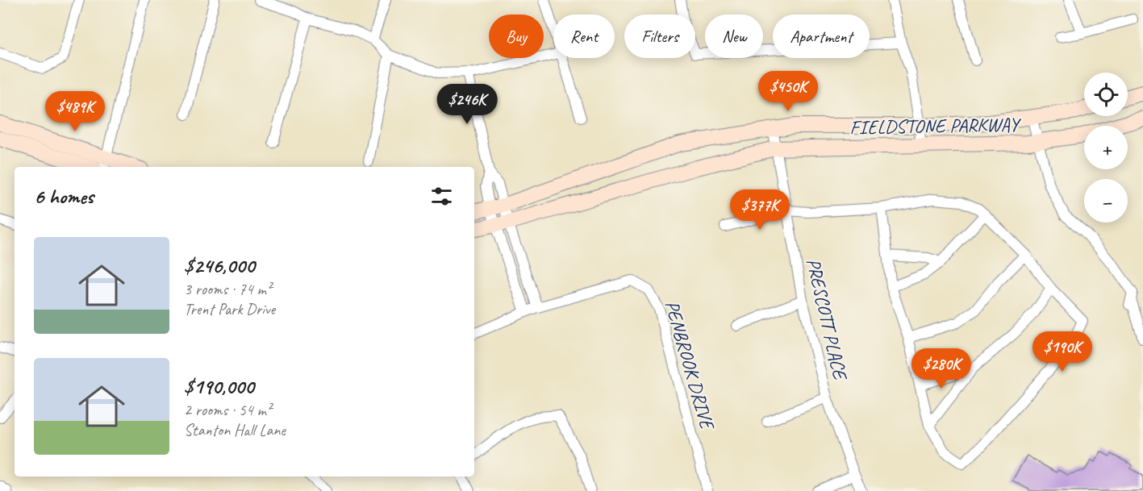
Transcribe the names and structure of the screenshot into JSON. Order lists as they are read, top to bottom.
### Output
{
  "streets": {
    "street": ["FIELDSTONE PARKWAY", "PRESCOTT PLACE", "PENBROOK DRIVE"]
  },
  "crossings": [
    ["FIELDSTONE PARKWAY", "PRESCOTT PLACE"]
  ],
  "page": {
    "chip": [
      "Buy",
      "Rent",
      "Filters",
      "New",
      "Apartment"
    ],
    "price": [
      "$450K",
      "$246K",
      "$489K",
      "$377K",
      "$190K",
      "$280K"
    ],
    "map_buttons": ["+", "−"],
    "heading": "6 homes",
    "list": [
      {
        "name": "$246,000",
        "note": "3 rooms · 74 m² · Trent Park Drive"
      },
      {
        "name": "$190,000",
        "note": "2 rooms · 54 m² · Stanton Hall Lane"
      }
    ]
  }
}
